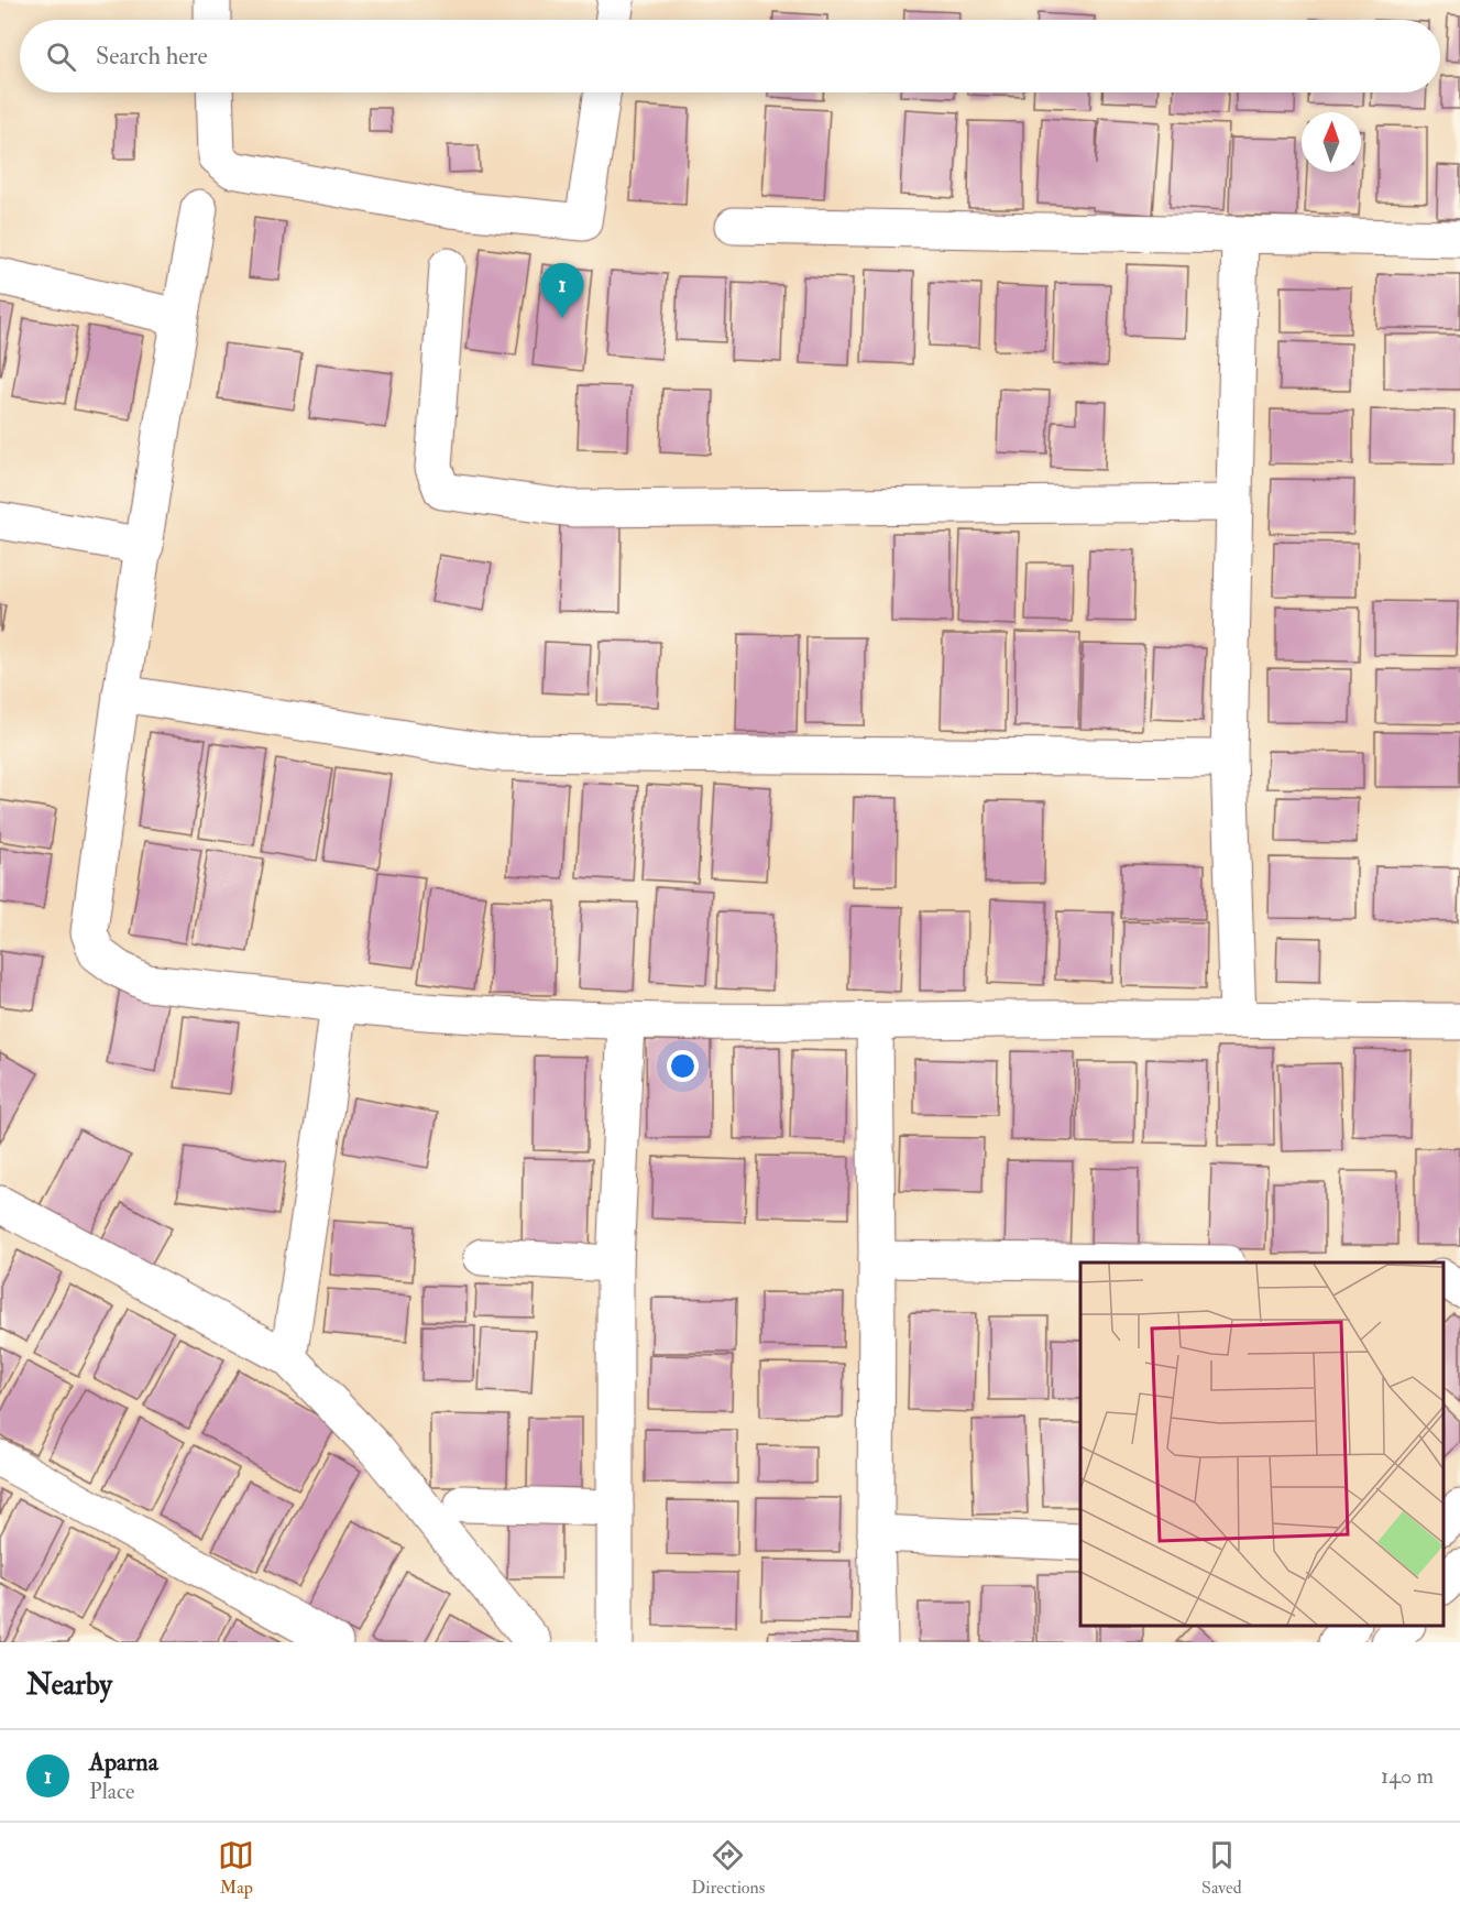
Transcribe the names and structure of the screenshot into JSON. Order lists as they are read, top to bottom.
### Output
{
  "north": "top",
  "page": {
    "search": "Search here",
    "pins": "1",
    "heading": "Nearby",
    "list": [
      {
        "mark": "1",
        "name": "Aparna",
        "note": "Place",
        "value": "140 m"
      }
    ],
    "nav": ["Map", "Directions", "Saved"]
  }
}
